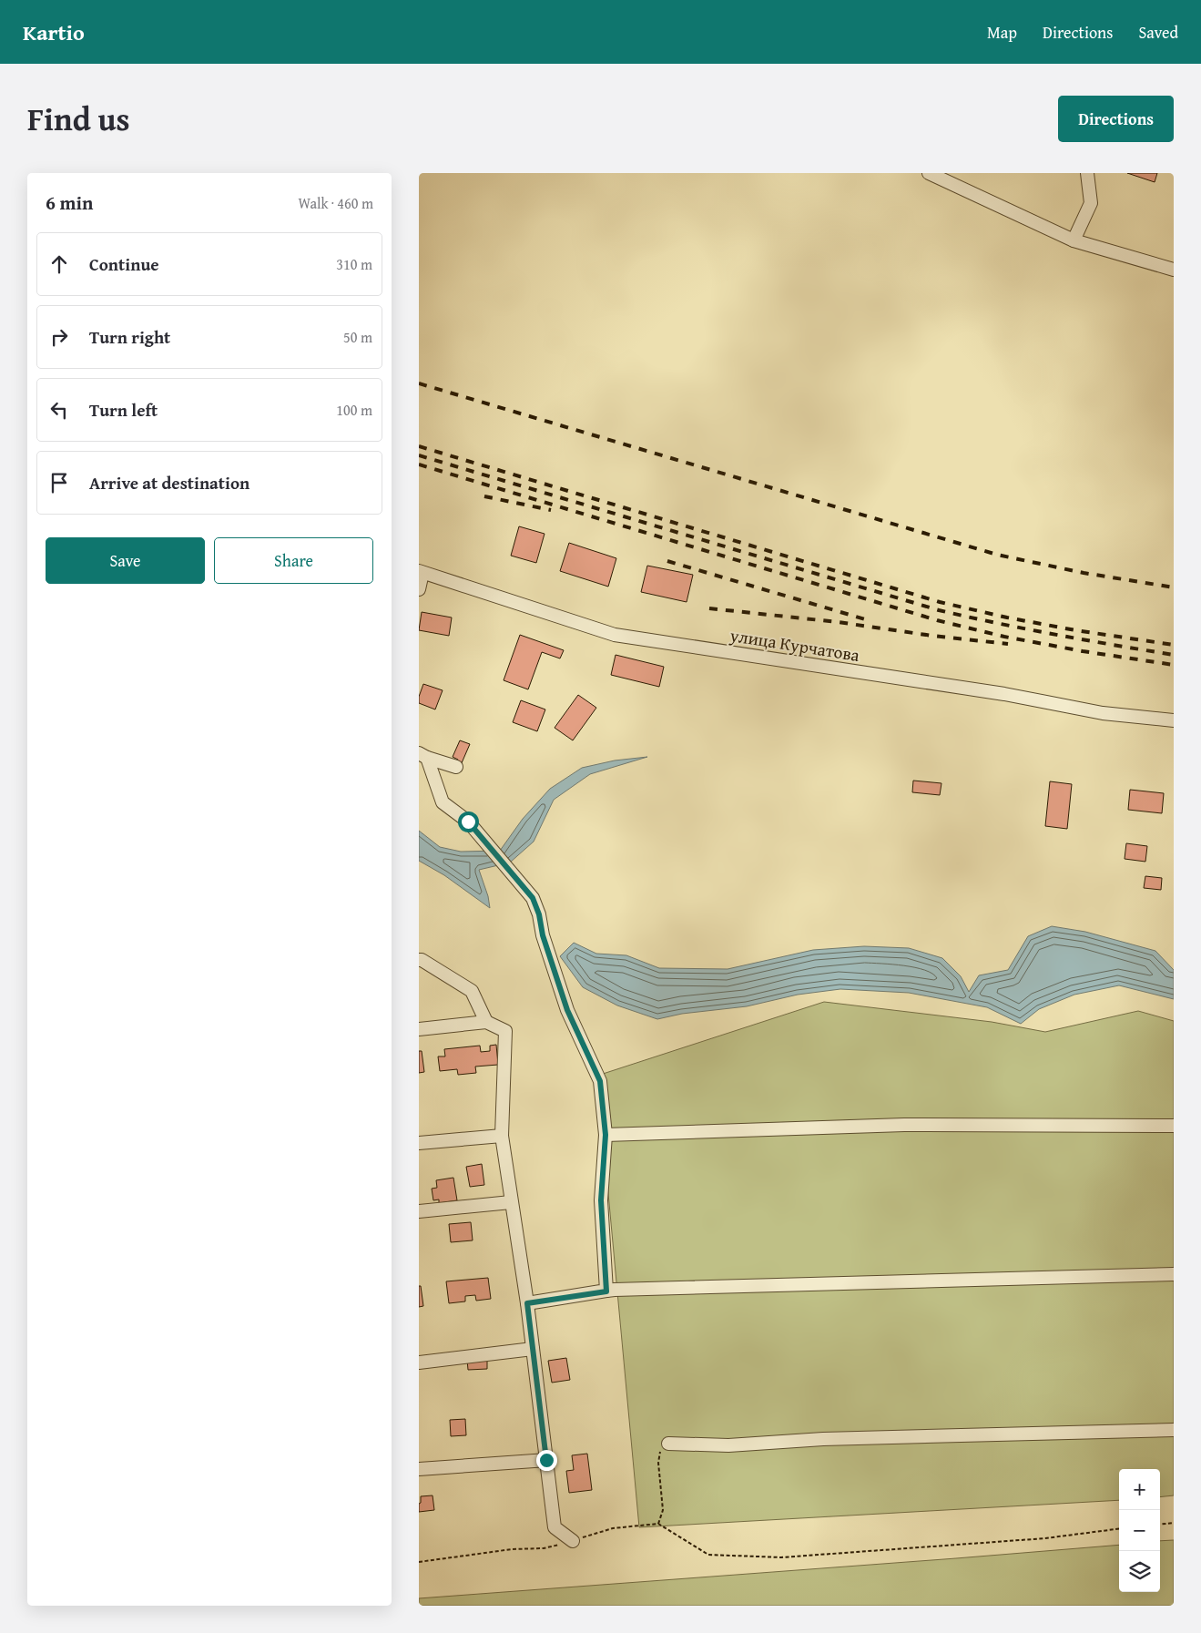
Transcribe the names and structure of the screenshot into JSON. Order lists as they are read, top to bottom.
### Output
{
  "streets": {
    "street": ["улица Курчатова"]
  },
  "page": {
    "header": "Kartio",
    "nav": ["Map", "Directions", "Saved"],
    "title": "Find us",
    "buttons": [
      "Directions",
      ["Save", "Share"]
    ],
    "heading": ["6 min", "Walk · 460 m"],
    "list": [
      ["Continue", "310 m"],
      ["Turn right", "50 m"],
      ["Turn left", "100 m"],
      "Arrive at destination"
    ],
    "map_buttons": ["+", "−"]
  }
}
